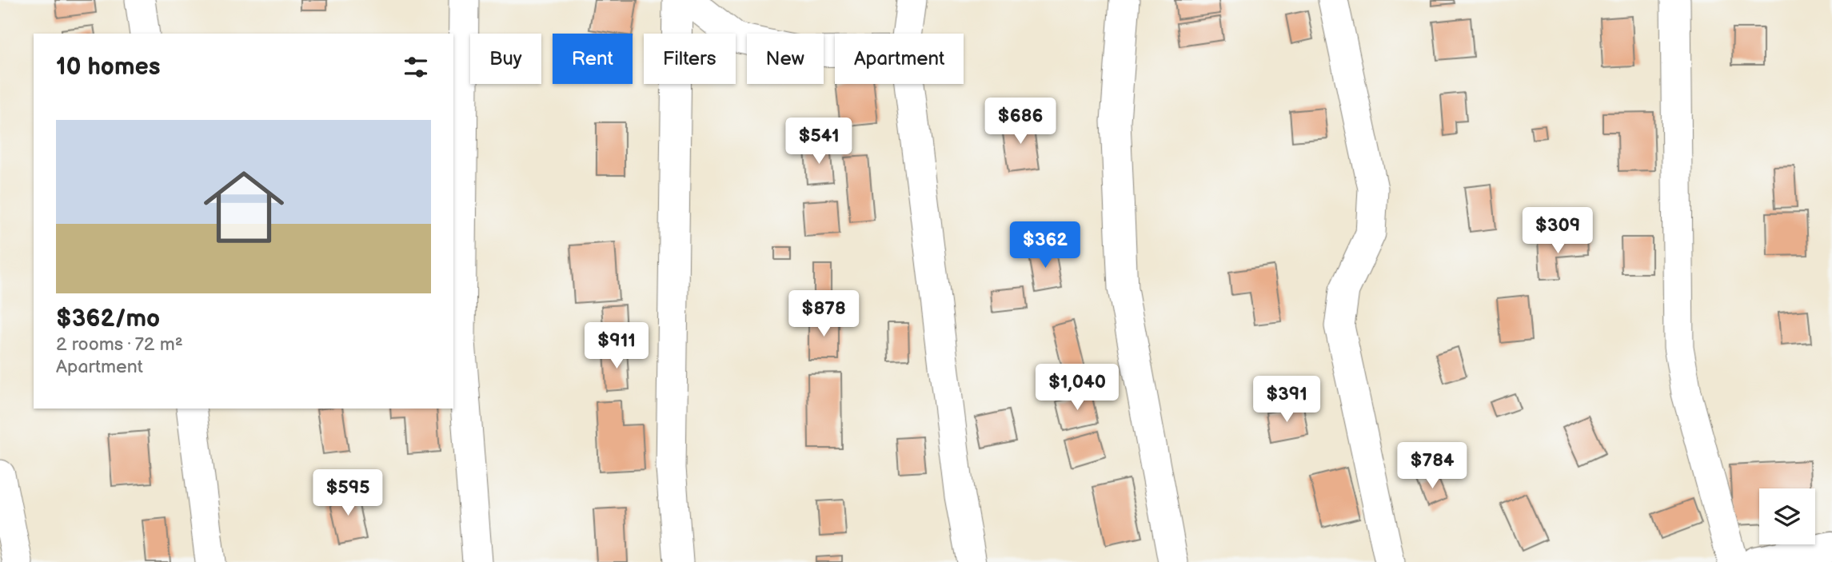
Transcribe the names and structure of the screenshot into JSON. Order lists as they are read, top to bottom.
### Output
{
  "page": {
    "chip": [
      "Buy",
      "Rent",
      "Filters",
      "New",
      "Apartment"
    ],
    "heading": "10 homes",
    "price": [
      "$686",
      "$541",
      "$309",
      "$362",
      "$878",
      "$911",
      "$1,040",
      "$391",
      "$784",
      "$595"
    ],
    "list": [
      {
        "name": "$362/mo",
        "note": "2 rooms · 72 m² · Apartment"
      }
    ]
  }
}
